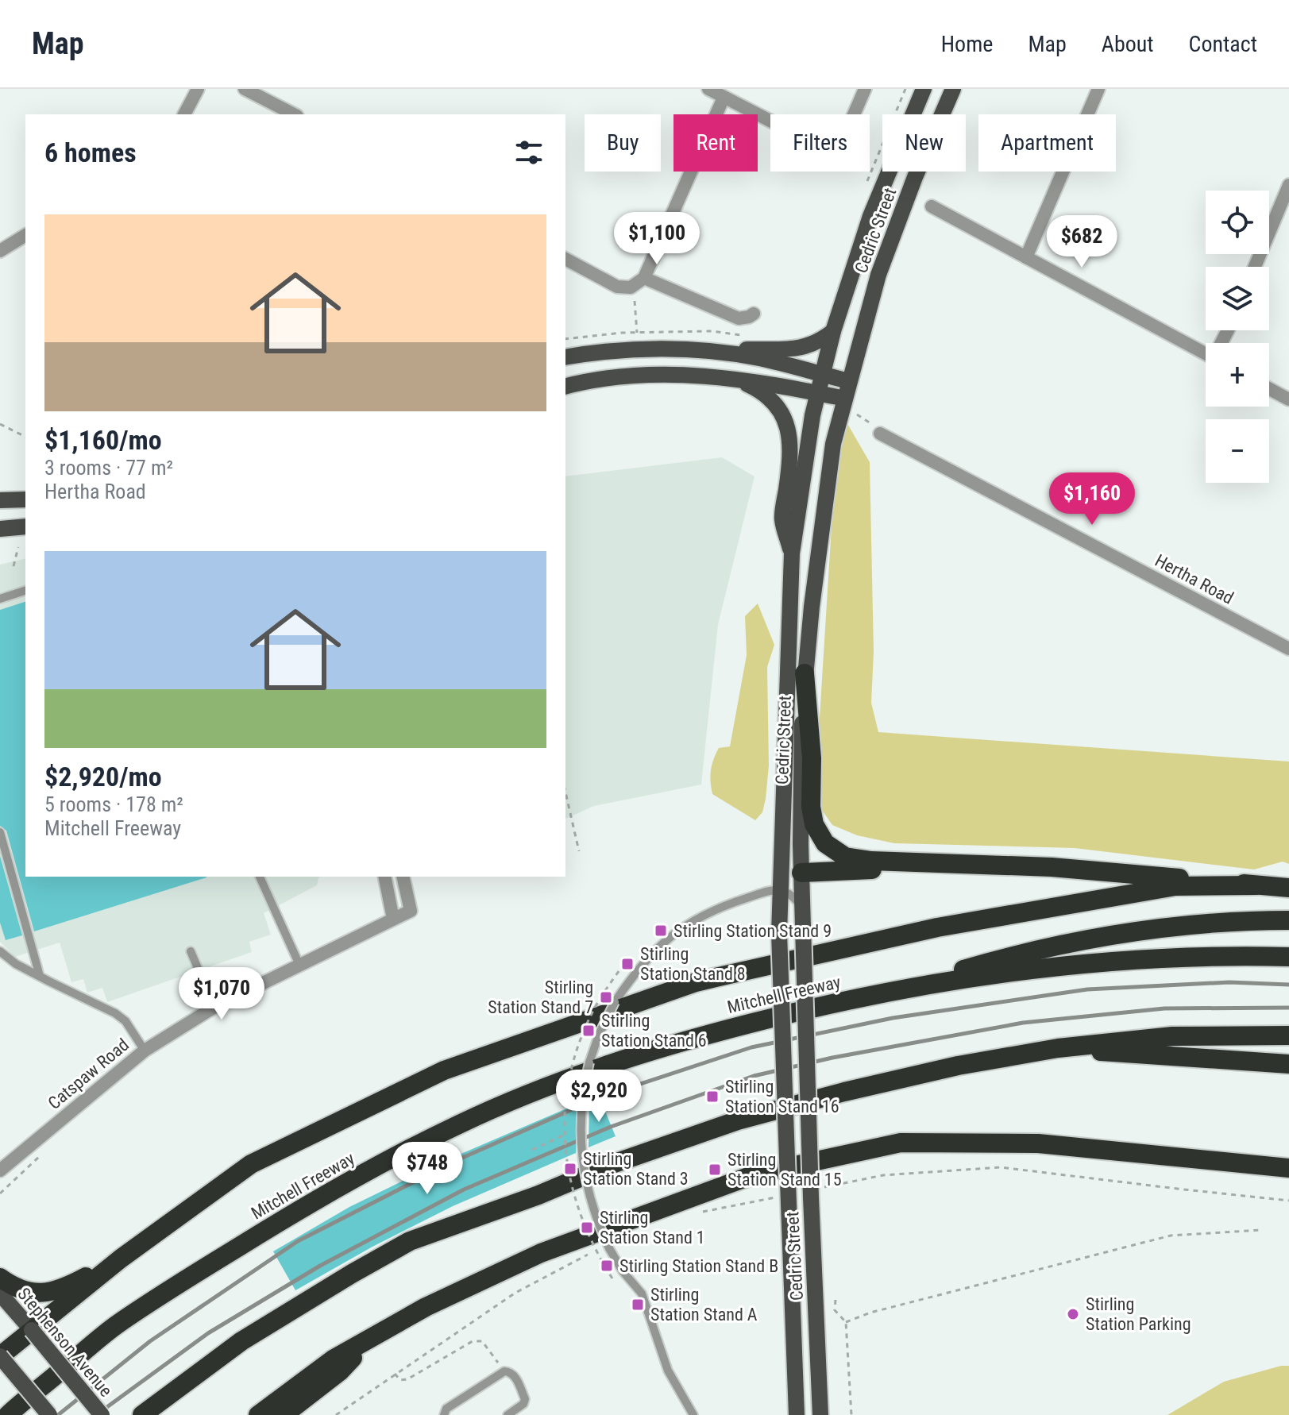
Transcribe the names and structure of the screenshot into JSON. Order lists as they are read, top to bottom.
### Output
{
  "streets": {
    "highway": ["Mitchell Freeway"],
    "main road": ["Cedric Street", "Stephenson Avenue"],
    "street": ["Hertha Road", "Catspaw Road"]
  },
  "places": {
    "transit": [
      "Stirling Station Stand 9",
      "Stirling Station Stand 8",
      "Stirling Station Stand 7",
      "Stirling Station Stand 6",
      "Stirling Station Stand 16",
      "Stirling Station Stand 3",
      "Stirling Station Stand 15",
      "Stirling Station Stand 1",
      "Stirling Station Stand B",
      "Stirling Station Stand A"
    ],
    "other": ["Stirling Station Parking"]
  },
  "page": {
    "header": "Map",
    "nav": [
      "Home",
      "Map",
      "About",
      "Contact"
    ],
    "chip": [
      "Buy",
      "Rent",
      "Filters",
      "New",
      "Apartment"
    ],
    "heading": "6 homes",
    "map_buttons": ["+", "−"],
    "list": [
      {
        "name": "$1,160/mo",
        "note": "3 rooms · 77 m² · Hertha Road"
      },
      {
        "name": "$2,920/mo",
        "note": "5 rooms · 178 m² · Mitchell Freeway"
      }
    ],
    "price": [
      "$1,100",
      "$682",
      "$1,160",
      "$1,070",
      "$2,920",
      "$748"
    ]
  }
}
